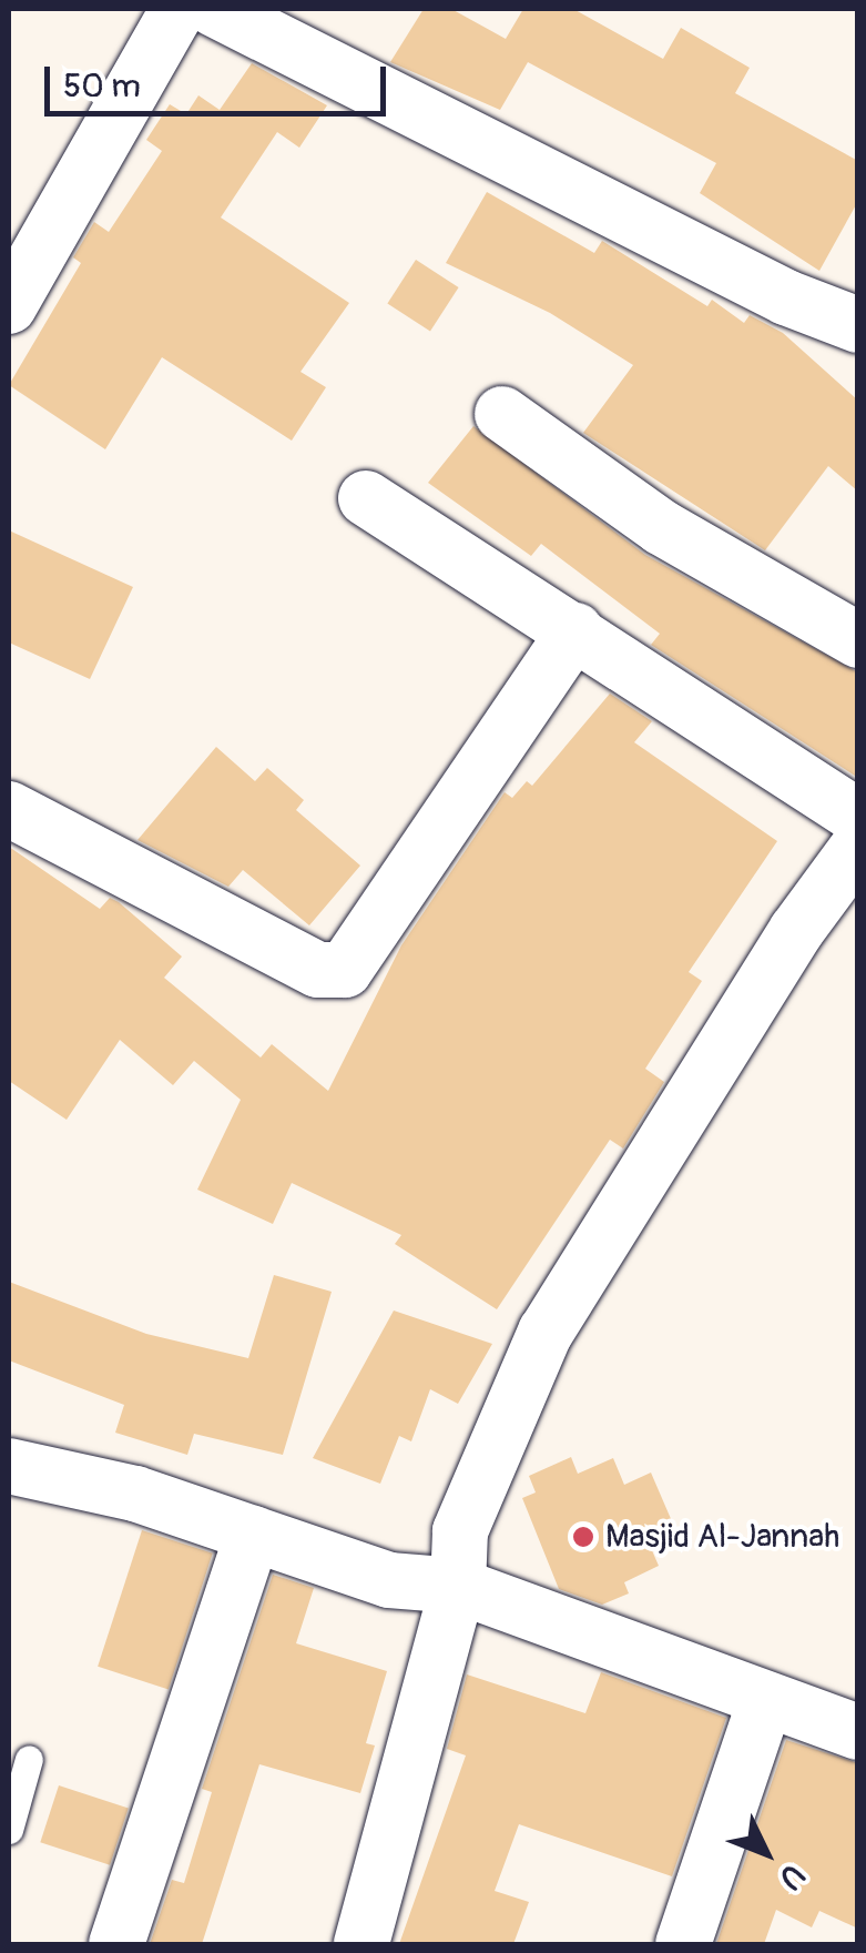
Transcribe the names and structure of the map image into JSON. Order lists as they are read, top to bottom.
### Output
{
  "places": ["Masjid Al-Jannah"],
  "scale_bar": "50 m",
  "north": "bottom right"
}
